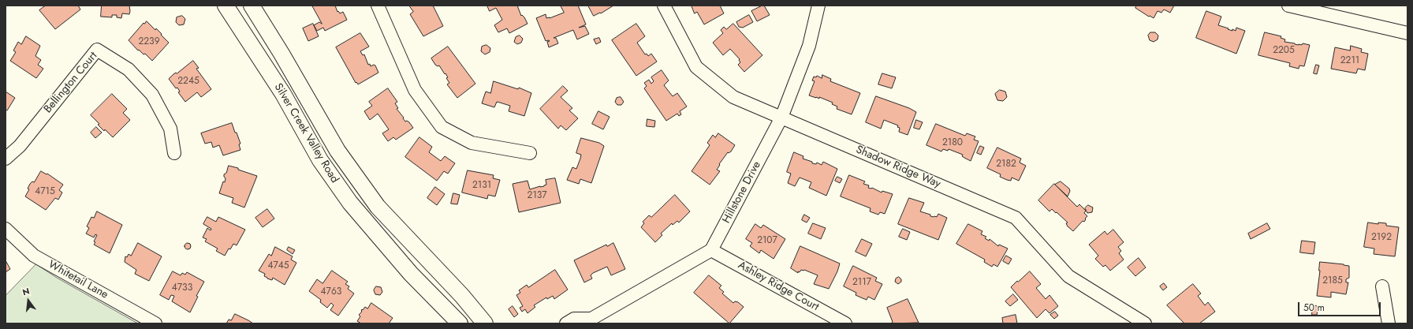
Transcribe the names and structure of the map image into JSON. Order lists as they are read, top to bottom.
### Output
{
  "streets": {
    "main road": ["Silver Creek Valley Road"],
    "street": [
      "Bellington Court",
      "Shadow Ridge Way",
      "Hillstone Drive",
      "Whitetail Lane",
      "Ashley Ridge Court"
    ]
  },
  "crossings": [
    ["Shadow Ridge Way", "Hillstone Drive"],
    ["Hillstone Drive", "Ashley Ridge Court"]
  ],
  "house_numbers": [
    "2239",
    "2205",
    "2211",
    "2245",
    "2180",
    "2182",
    "2131",
    "4715",
    "2137",
    "2192",
    "2107",
    "4745",
    "2185",
    "2117",
    "4733",
    "4763"
  ],
  "scale_bar": "50 m",
  "north": "top"
}
